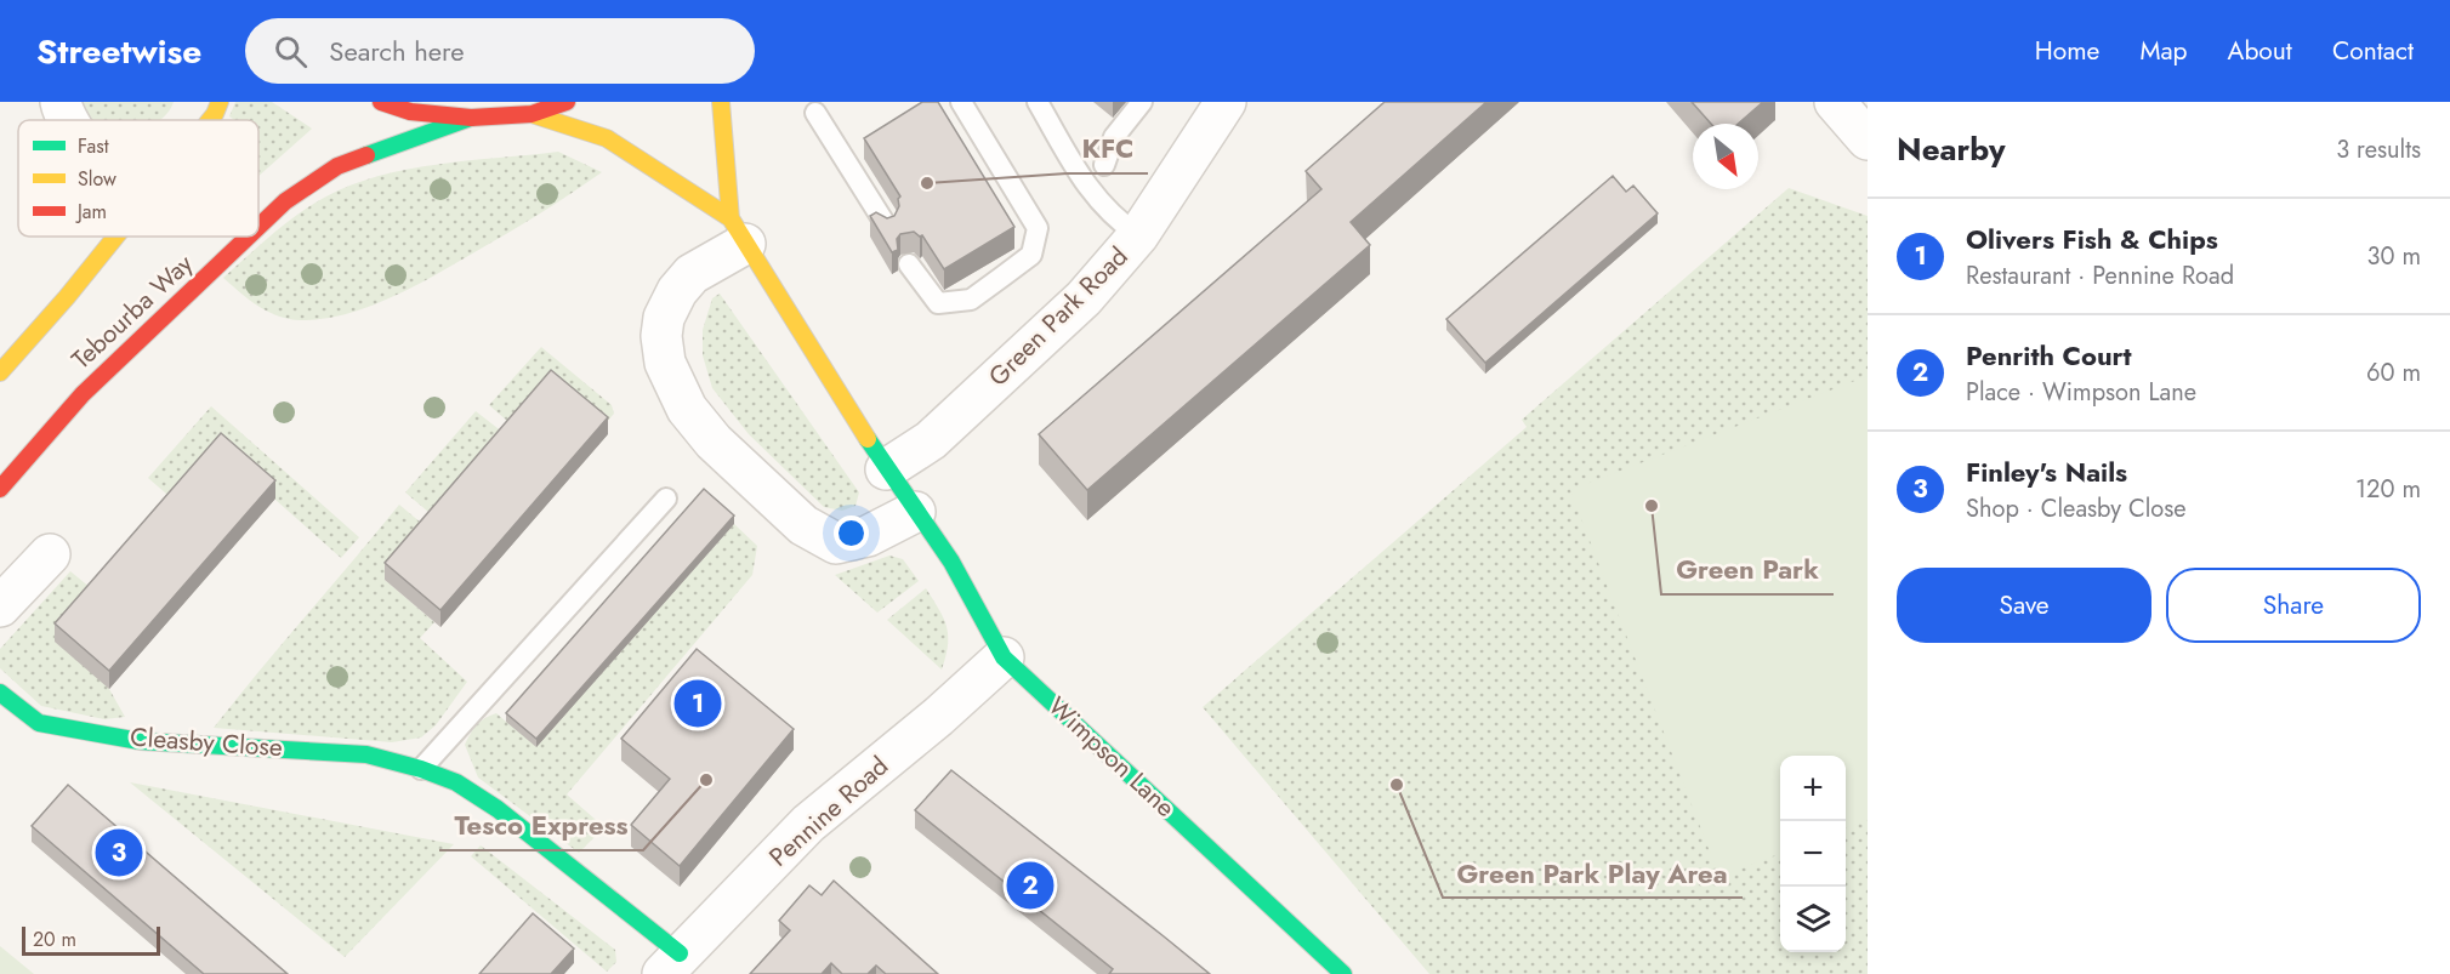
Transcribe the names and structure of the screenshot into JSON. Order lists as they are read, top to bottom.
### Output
{
  "streets": {
    "street": [
      "Tebourba Way",
      "Green Park Road",
      "Cleasby Close",
      "Wimpson Lane",
      "Pennine Road"
    ]
  },
  "crossings": [
    ["Green Park Road", "Wimpson Lane"],
    ["Cleasby Close", "Pennine Road"],
    ["Wimpson Lane", "Pennine Road"]
  ],
  "places": [
    "KFC",
    "Green Park",
    "Tesco Express",
    "Green Park Play Area"
  ],
  "legend": ["Fast", "Slow", "Jam"],
  "scale_bar": "20 m",
  "north": "bottom right",
  "page": {
    "header": "Streetwise",
    "search": "Search here",
    "nav": [
      "Home",
      "Map",
      "About",
      "Contact"
    ],
    "heading": ["Nearby", "3 results"],
    "list": [
      {
        "mark": "1",
        "name": "Olivers Fish & Chips",
        "note": "Restaurant · Pennine Road",
        "value": "30 m"
      },
      {
        "mark": "2",
        "name": "Penrith Court",
        "note": "Place · Wimpson Lane",
        "value": "60 m"
      },
      {
        "mark": "3",
        "name": "Finley's Nails",
        "note": "Shop · Cleasby Close",
        "value": "120 m"
      }
    ],
    "buttons": ["Save", "Share"],
    "pins": ["1", "3", "2"],
    "map_buttons": ["+", "−"],
    "scale": "20 m"
  }
}
